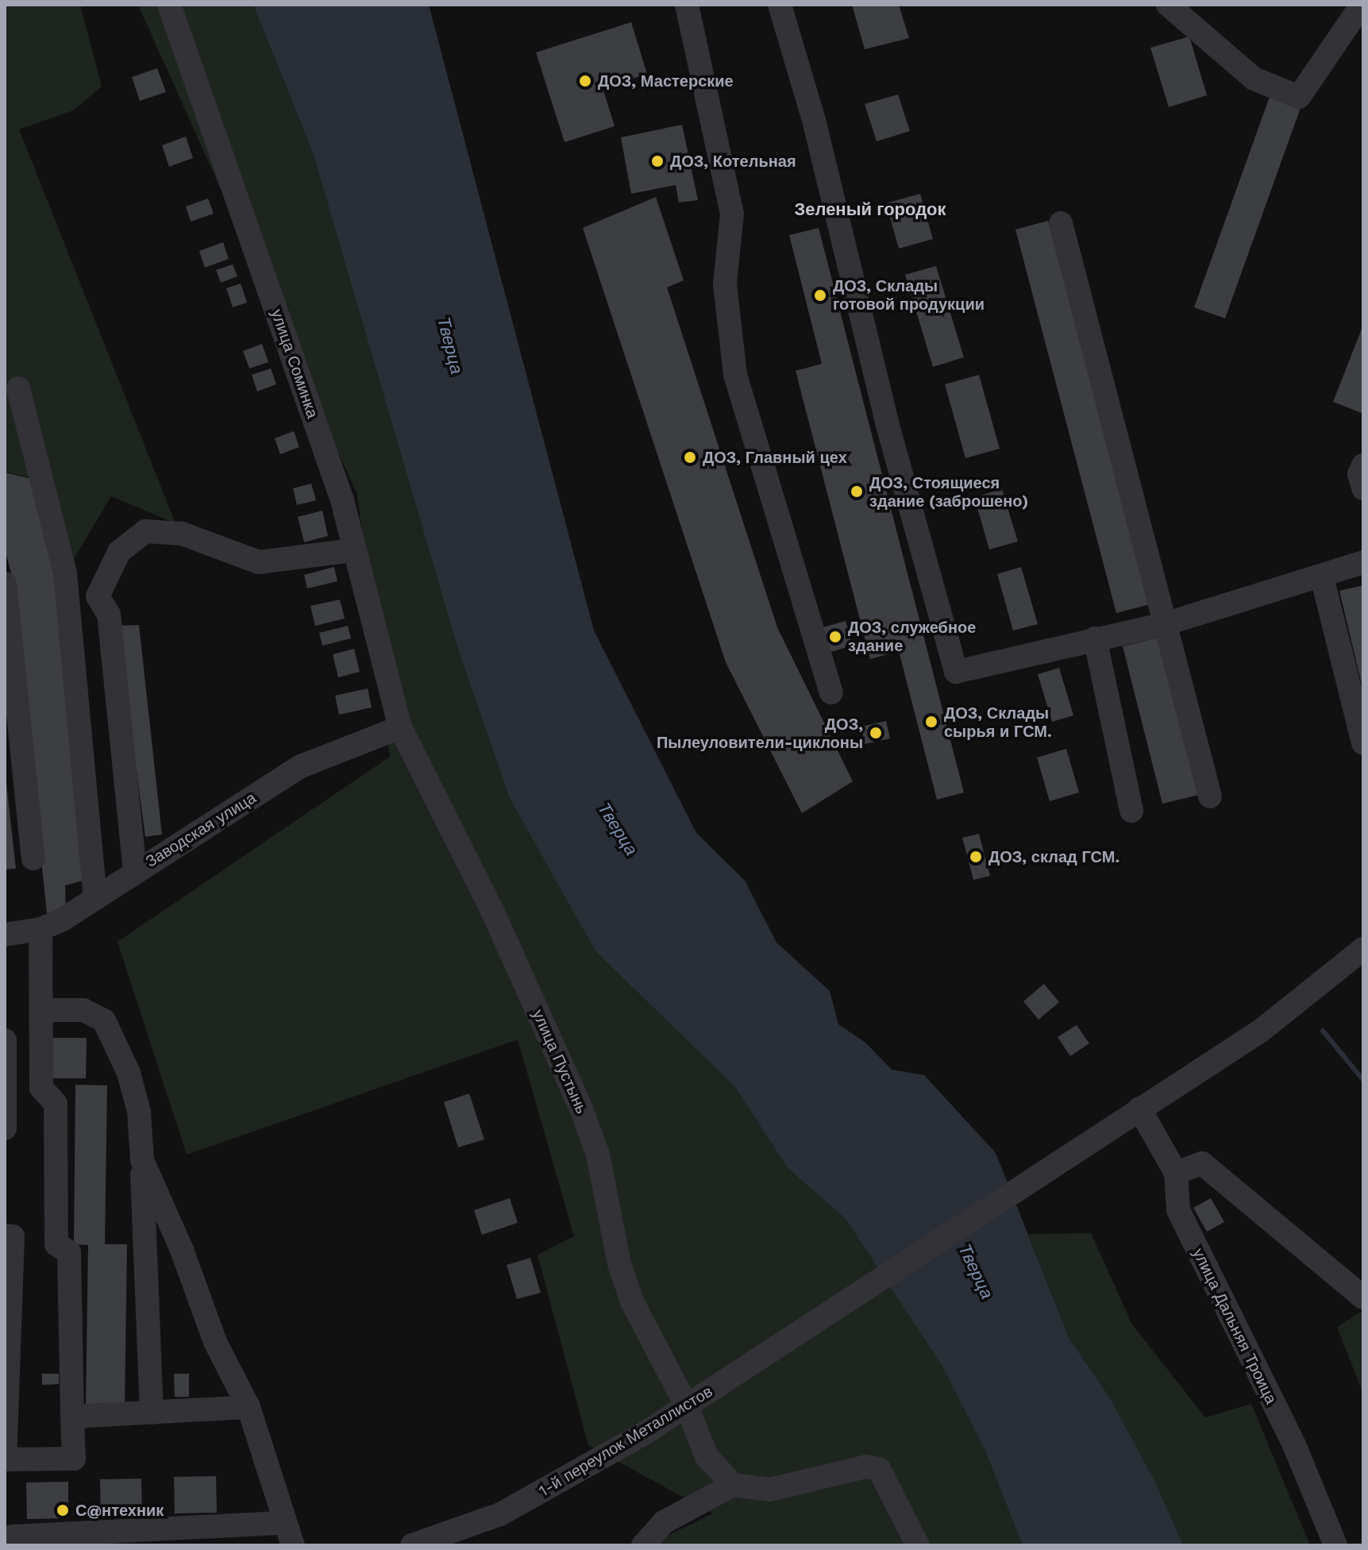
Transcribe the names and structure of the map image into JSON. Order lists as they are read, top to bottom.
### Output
{
  "streets": {
    "street": [
      "улица Соминка",
      "Заводская улица",
      "улица Пустынь",
      "улица Дальняя Троица",
      "1-й переулок Металлистов"
    ]
  },
  "crossings": [
    ["улица Соминка", "Заводская улица"],
    ["улица Соминка", "улица Пустынь"],
    ["Заводская улица", "улица Пустынь"],
    ["улица Пустынь", "1-й переулок Металлистов"],
    ["улица Дальняя Троица", "1-й переулок Металлистов"]
  ],
  "districts": ["Зеленый городок"],
  "water": ["Тверца"],
  "places": [
    "ДОЗ, Мастерские",
    "ДОЗ, Котельная",
    "ДОЗ, Склады готовой продукции",
    "ДОЗ, Главный цех",
    "ДОЗ, Стоящиеся здание (заброшено)",
    "ДОЗ, служебное здание",
    "ДОЗ, Склады сырья и ГСМ.",
    "ДОЗ, Пылеуловители-циклоны",
    "ДОЗ, склад ГСМ.",
    "С@нтехник"
  ]
}
